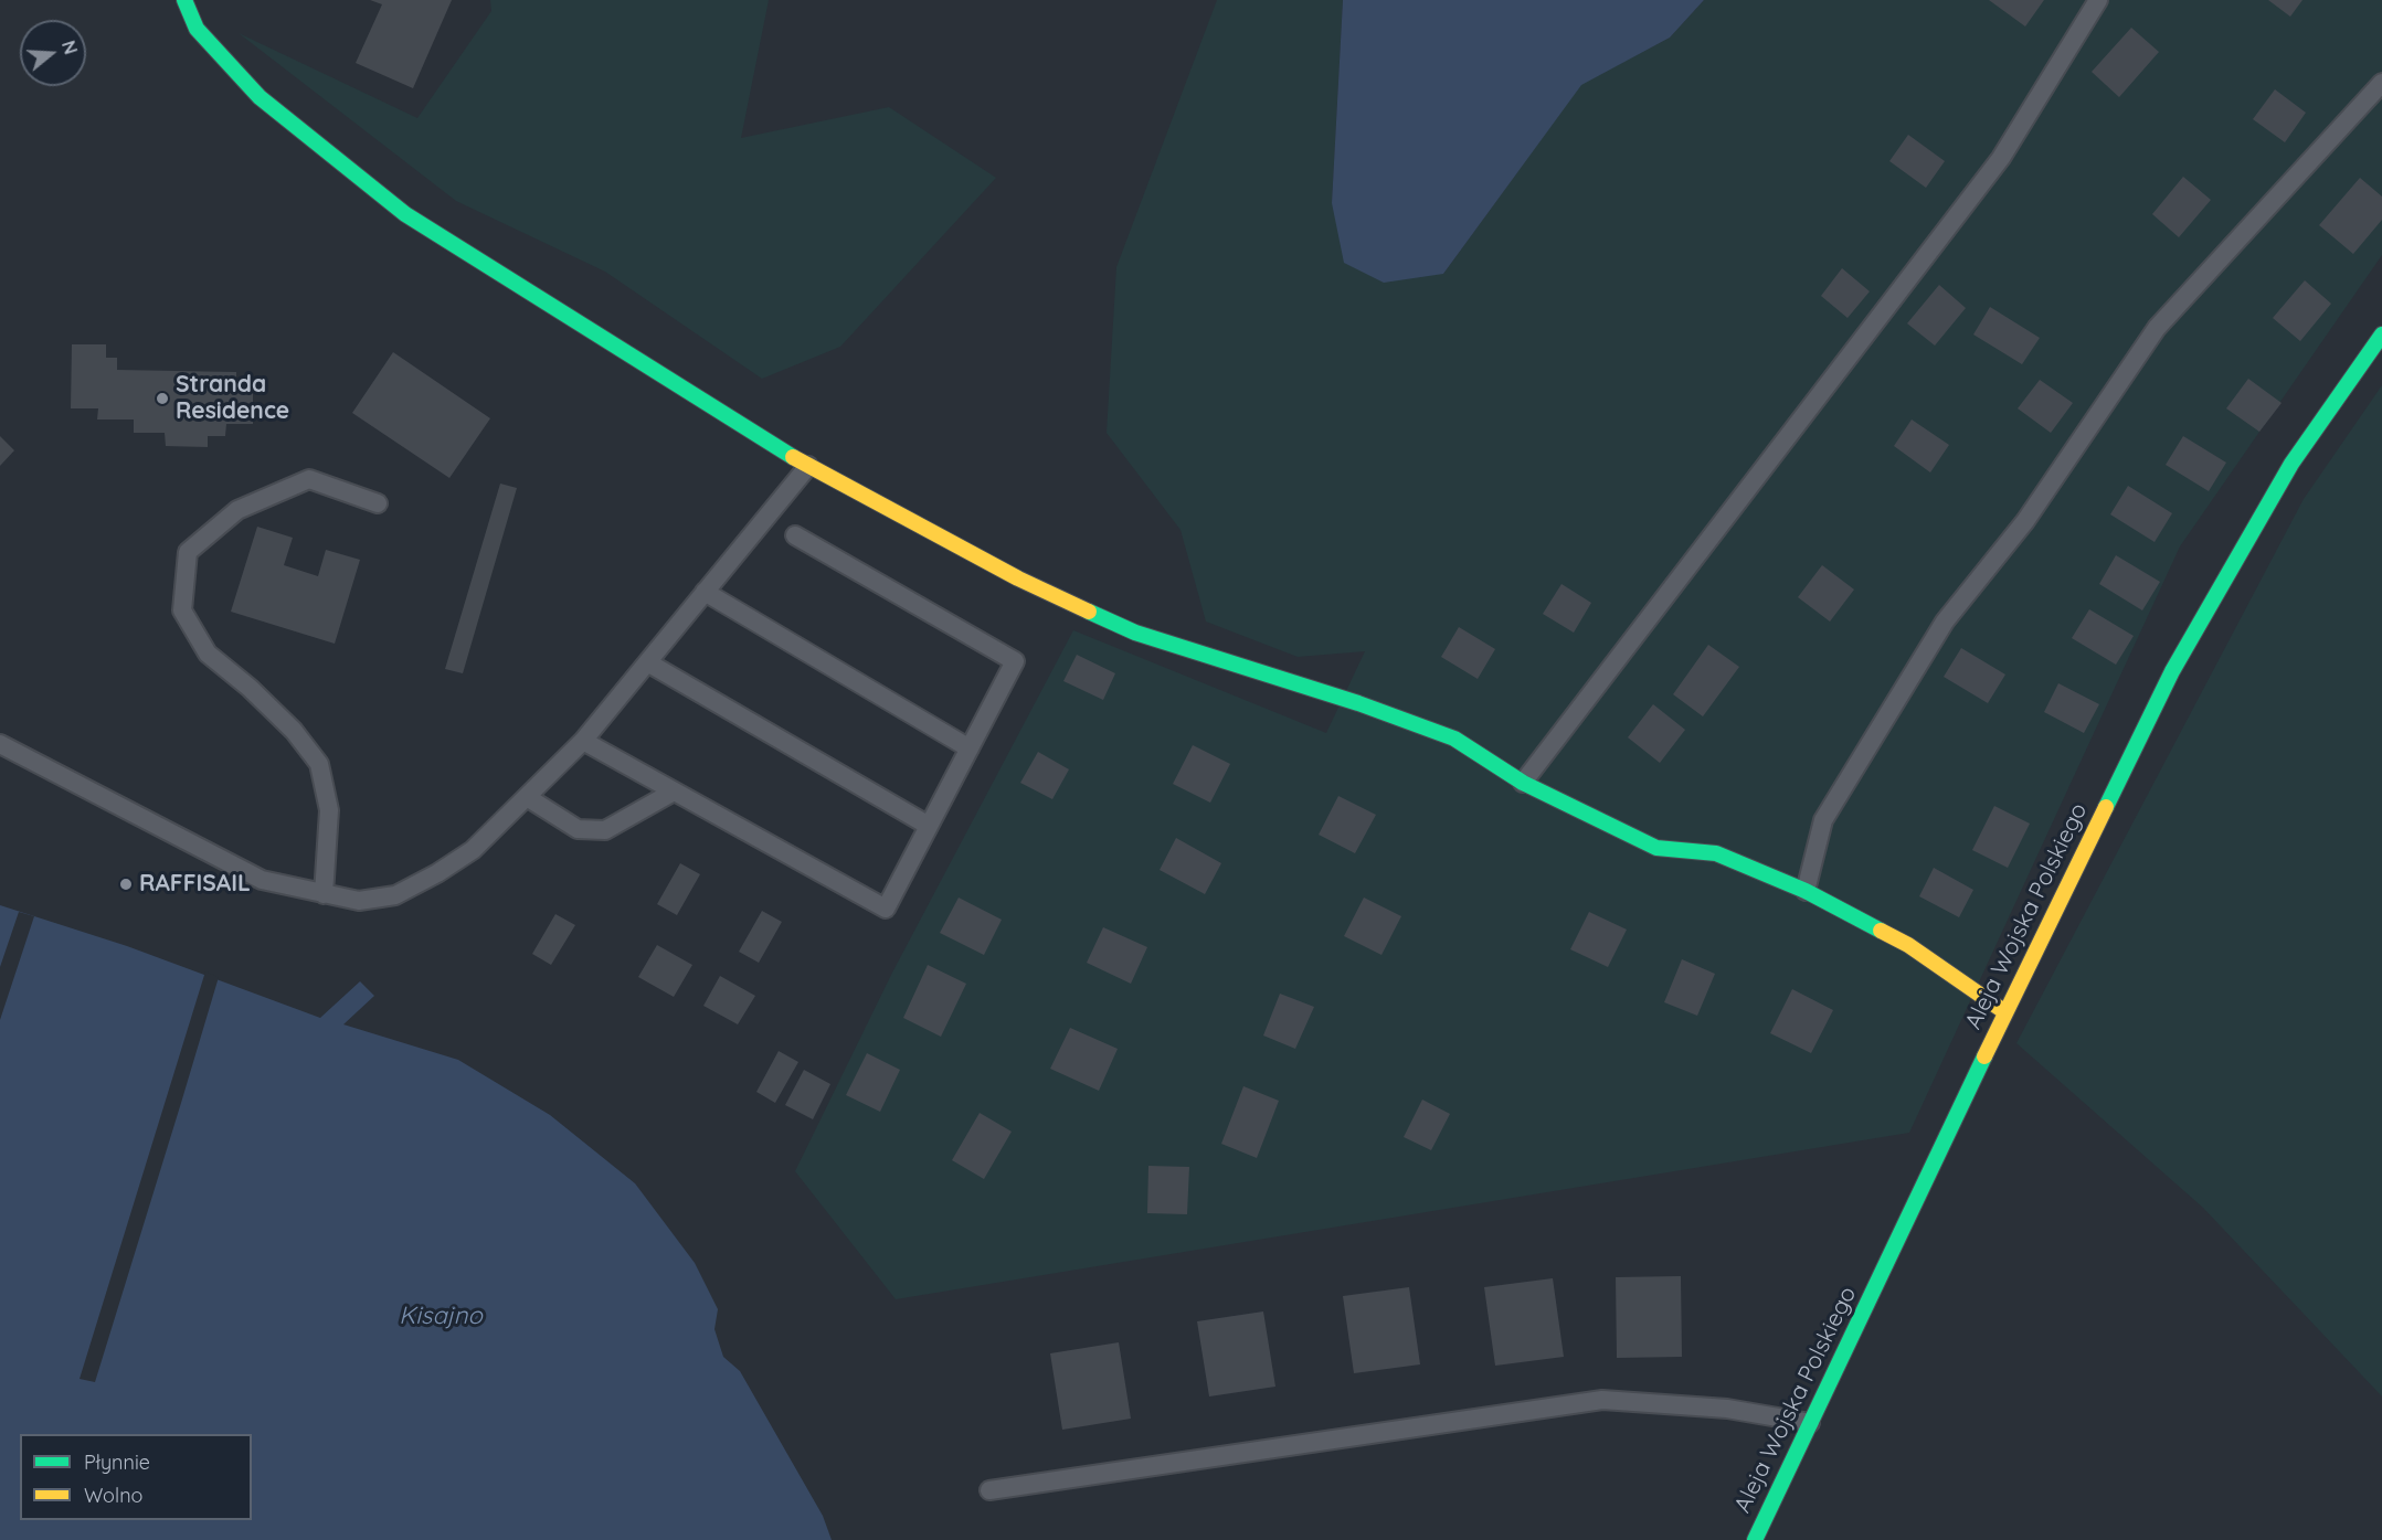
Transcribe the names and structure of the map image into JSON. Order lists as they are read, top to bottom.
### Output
{
  "streets": {
    "street": ["Aleja Wojska Polskiego"]
  },
  "water": ["Kisajno"],
  "places": ["Stranda Residence", "RAFFISAIL"],
  "legend": ["Płynnie", "Wolno"],
  "north": "right"
}
